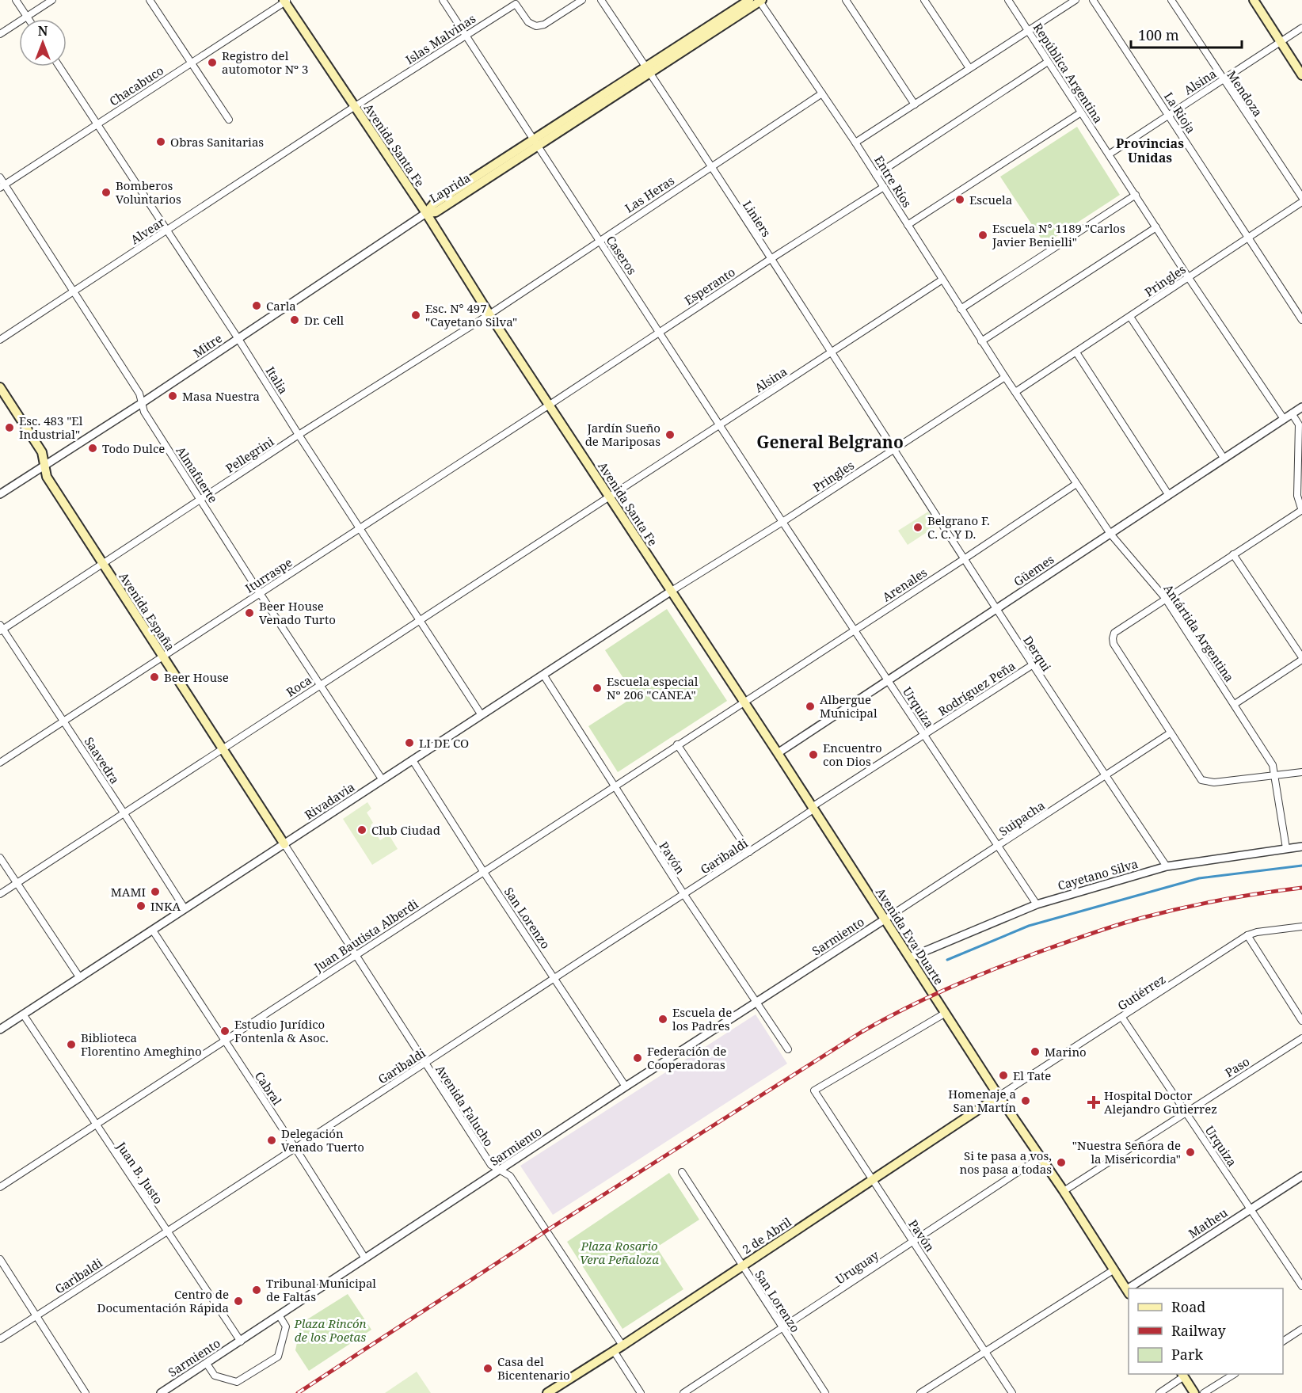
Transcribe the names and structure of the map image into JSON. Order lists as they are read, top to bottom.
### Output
{
  "streets": {
    "main road": [
      "Avenida Santa Fe",
      "Laprida",
      "Avenida España",
      "Avenida Eva Duarte",
      "2 de Abril"
    ],
    "street": [
      "Islas Malvinas",
      "República Argentina",
      "Alsina",
      "Chacabuco",
      "Mendoza",
      "La Rioja",
      "Entre Ríos",
      "Las Heras",
      "Liniers",
      "Alvear",
      "Caseros",
      "Pringles",
      "Esperanto",
      "Mitre",
      "Italia",
      "Pellegrini",
      "Almafuerte",
      "Güemes",
      "Iturraspe",
      "Arenales",
      "Antártida Argentina",
      "Derqui",
      "Roca",
      "Rodríguez Peña",
      "Urquiza",
      "Saavedra",
      "Rivadavia",
      "Suipacha",
      "Garibaldi",
      "Pavón",
      "Cayetano Silva",
      "San Lorenzo",
      "Juan Bautista Alberdi",
      "Sarmiento",
      "Gutiérrez",
      "Paso",
      "Cabral",
      "Avenida Falucho",
      "Juan B. Justo",
      "Matheu",
      "Uruguay"
    ]
  },
  "crossings": [
    ["Islas Malvinas", "Avenida Santa Fe"],
    ["Islas Malvinas", "Alvear"],
    ["Islas Malvinas", "Caseros"],
    ["República Argentina", "Alsina"],
    ["República Argentina", "Pringles"],
    ["República Argentina", "Güemes"],
    ["Alsina", "Mendoza"],
    ["Alsina", "La Rioja"],
    ["Alsina", "Avenida Santa Fe"],
    ["Alsina", "Entre Ríos"],
    ["Alsina", "Liniers"],
    ["Alsina", "Caseros"],
    ["Alsina", "Roca"],
    ["Chacabuco", "Avenida Santa Fe"],
    ["Chacabuco", "Italia"],
    ["Chacabuco", "Almafuerte"],
    ["La Rioja", "Pringles"],
    ["Avenida Santa Fe", "Laprida"],
    ["Avenida Santa Fe", "Las Heras"],
    ["Avenida Santa Fe", "Alvear"],
    ["Avenida Santa Fe", "Pringles"],
    ["Avenida Santa Fe", "Esperanto"],
    ["Avenida Santa Fe", "Mitre"],
    ["Avenida Santa Fe", "Pellegrini"],
    ["Avenida Santa Fe", "Iturraspe"],
    ["Avenida Santa Fe", "Roca"],
    ["Avenida Santa Fe", "Rivadavia"],
    ["Avenida Santa Fe", "Avenida Eva Duarte"],
    ["Entre Ríos", "Laprida"],
    ["Entre Ríos", "Las Heras"],
    ["Entre Ríos", "Pringles"],
    ["Entre Ríos", "Esperanto"],
    ["Entre Ríos", "Antártida Argentina"],
    ["Laprida", "Liniers"],
    ["Laprida", "Caseros"],
    ["Laprida", "Mitre"],
    ["Las Heras", "Liniers"],
    ["Las Heras", "Caseros"],
    ["Las Heras", "Pellegrini"],
    ["Liniers", "Pringles"],
    ["Liniers", "Esperanto"],
    ["Liniers", "Derqui"],
    ["Alvear", "Italia"],
    ["Alvear", "Almafuerte"],
    ["Caseros", "Pringles"],
    ["Caseros", "Esperanto"],
    ["Caseros", "Urquiza"],
    ["Pringles", "Antártida Argentina"],
    ["Pringles", "Derqui"],
    ["Pringles", "Urquiza"],
    ["Pringles", "Rivadavia"],
    ["Pringles", "Avenida Eva Duarte"],
    ["Esperanto", "Iturraspe"],
    ["Mitre", "Italia"],
    ["Mitre", "Almafuerte"],
    ["Mitre", "Avenida España"],
    ["Italia", "Pellegrini"],
    ["Italia", "Iturraspe"],
    ["Italia", "Roca"],
    ["Italia", "Rivadavia"],
    ["Pellegrini", "Almafuerte"],
    ["Pellegrini", "Avenida España"],
    ["Pellegrini", "Saavedra"],
    ["Almafuerte", "Iturraspe"],
    ["Almafuerte", "Roca"],
    ["Almafuerte", "Rivadavia"],
    ["Güemes", "Antártida Argentina"],
    ["Güemes", "Derqui"],
    ["Güemes", "Urquiza"],
    ["Güemes", "Avenida Eva Duarte"],
    ["Iturraspe", "Avenida España"],
    ["Iturraspe", "Saavedra"],
    ["Arenales", "Antártida Argentina"],
    ["Arenales", "Derqui"],
    ["Arenales", "Urquiza"],
    ["Arenales", "Juan Bautista Alberdi"],
    ["Arenales", "Avenida Eva Duarte"],
    ["Avenida España", "Roca"],
    ["Avenida España", "Rivadavia"],
    ["Avenida España", "Avenida Falucho"],
    ["Antártida Argentina", "Cayetano Silva"],
    ["Derqui", "Rodríguez Peña"],
    ["Derqui", "Suipacha"],
    ["Derqui", "Cayetano Silva"],
    ["Roca", "Saavedra"],
    ["Rodríguez Peña", "Urquiza"],
    ["Rodríguez Peña", "Garibaldi"],
    ["Rodríguez Peña", "Avenida Eva Duarte"],
    ["Urquiza", "Suipacha"],
    ["Urquiza", "Cayetano Silva"],
    ["Urquiza", "Gutiérrez"],
    ["Urquiza", "Paso"],
    ["Urquiza", "Matheu"],
    ["Saavedra", "Rivadavia"],
    ["Rivadavia", "Pavón"],
    ["Rivadavia", "San Lorenzo"],
    ["Rivadavia", "Avenida Eva Duarte"],
    ["Rivadavia", "Cabral"],
    ["Rivadavia", "Avenida Falucho"],
    ["Rivadavia", "Juan B. Justo"],
    ["Suipacha", "Sarmiento"],
    ["Suipacha", "Avenida Eva Duarte"],
    ["Garibaldi", "Pavón"],
    ["Garibaldi", "San Lorenzo"],
    ["Garibaldi", "Avenida Eva Duarte"],
    ["Garibaldi", "Cabral"],
    ["Garibaldi", "Avenida Falucho"],
    ["Garibaldi", "Juan B. Justo"],
    ["Pavón", "Juan Bautista Alberdi"],
    ["Pavón", "Sarmiento"],
    ["Pavón", "Avenida Eva Duarte"],
    ["Pavón", "2 de Abril"],
    ["Pavón", "Uruguay"],
    ["Cayetano Silva", "Avenida Eva Duarte"],
    ["San Lorenzo", "Juan Bautista Alberdi"],
    ["San Lorenzo", "Sarmiento"],
    ["San Lorenzo", "2 de Abril"],
    ["San Lorenzo", "Uruguay"],
    ["Juan Bautista Alberdi", "Avenida Eva Duarte"],
    ["Juan Bautista Alberdi", "Cabral"],
    ["Juan Bautista Alberdi", "Avenida Falucho"],
    ["Juan Bautista Alberdi", "Juan B. Justo"],
    ["Sarmiento", "Avenida Eva Duarte"],
    ["Sarmiento", "Cabral"],
    ["Sarmiento", "Avenida Falucho"],
    ["Sarmiento", "Juan B. Justo"],
    ["Avenida Eva Duarte", "Gutiérrez"],
    ["Avenida Eva Duarte", "Paso"],
    ["Avenida Eva Duarte", "2 de Abril"],
    ["Avenida Eva Duarte", "Uruguay"],
    ["Gutiérrez", "2 de Abril"],
    ["Avenida Falucho", "2 de Abril"]
  ],
  "districts": ["Provincias Unidas", "General Belgrano"],
  "parks": ["Plaza Rosario Vera Peñaloza", "Plaza Rincón de los Poetas"],
  "places": {
    "other": [
      "Registro del automotor Nº 3",
      "Obras Sanitarias",
      "Bomberos Voluntarios",
      "Escuela",
      "Escuela N° 1189 \"Carlos Javier Benielli\"",
      "Carla",
      "Esc. N° 497 \"Cayetano Silva\"",
      "Dr. Cell",
      "Masa Nuestra",
      "Esc. 483 \"El Industrial\"",
      "Jardín Sueño de Mariposas",
      "Todo Dulce",
      "Belgrano F. C. C. Y D.",
      "Beer House Venado Turto",
      "Beer House",
      "Escuela especial Nº 206 \"CANEA\"",
      "Albergue Municipal",
      "LI DE CO",
      "Encuentro con Dios",
      "Club Ciudad",
      "MAMI",
      "INKA",
      "Escuela de los Padres",
      "Estudio Jurídico Fontenla & Asoc.",
      "Biblioteca Florentino Ameghino",
      "Marino",
      "Federación de Cooperadoras",
      "El Tate",
      "Homenaje a San Martín",
      "Delegación Venado Tuerto",
      "\"Nuestra Señora de la Misericordia\"",
      "Si te pasa a vos, nos pasa a todas",
      "Tribunal Municipal de Faltas",
      "Centro de Documentación Rápida",
      "Casa del Bicentenario"
    ],
    "health": ["Hospital Doctor Alejandro Gutierrez"]
  },
  "legend": ["Road", "Railway", "Park"],
  "scale_bar": "100 m",
  "north": "top"
}
